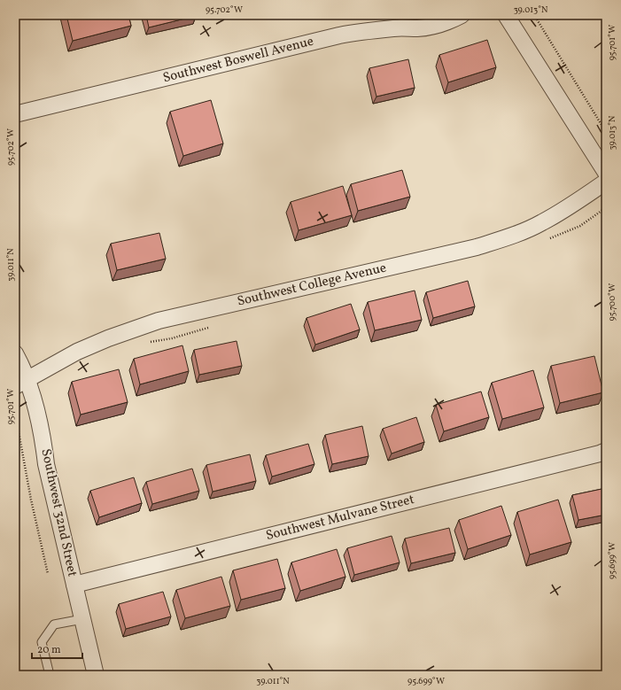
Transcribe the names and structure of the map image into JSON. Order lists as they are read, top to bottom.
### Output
{
  "streets": {
    "street": [
      "Southwest Boswell Avenue",
      "Southwest College Avenue",
      "Southwest 32nd Street",
      "Southwest Mulvane Street"
    ]
  },
  "crossings": [
    ["Southwest College Avenue", "Southwest 32nd Street"],
    ["Southwest 32nd Street", "Southwest Mulvane Street"]
  ],
  "scale_bar": "20 m",
  "coordinates": [
    "95.702°W",
    "39.013°N",
    "95.701°W",
    "39.011°N",
    "95.700°W",
    "95.699°W"
  ]
}
